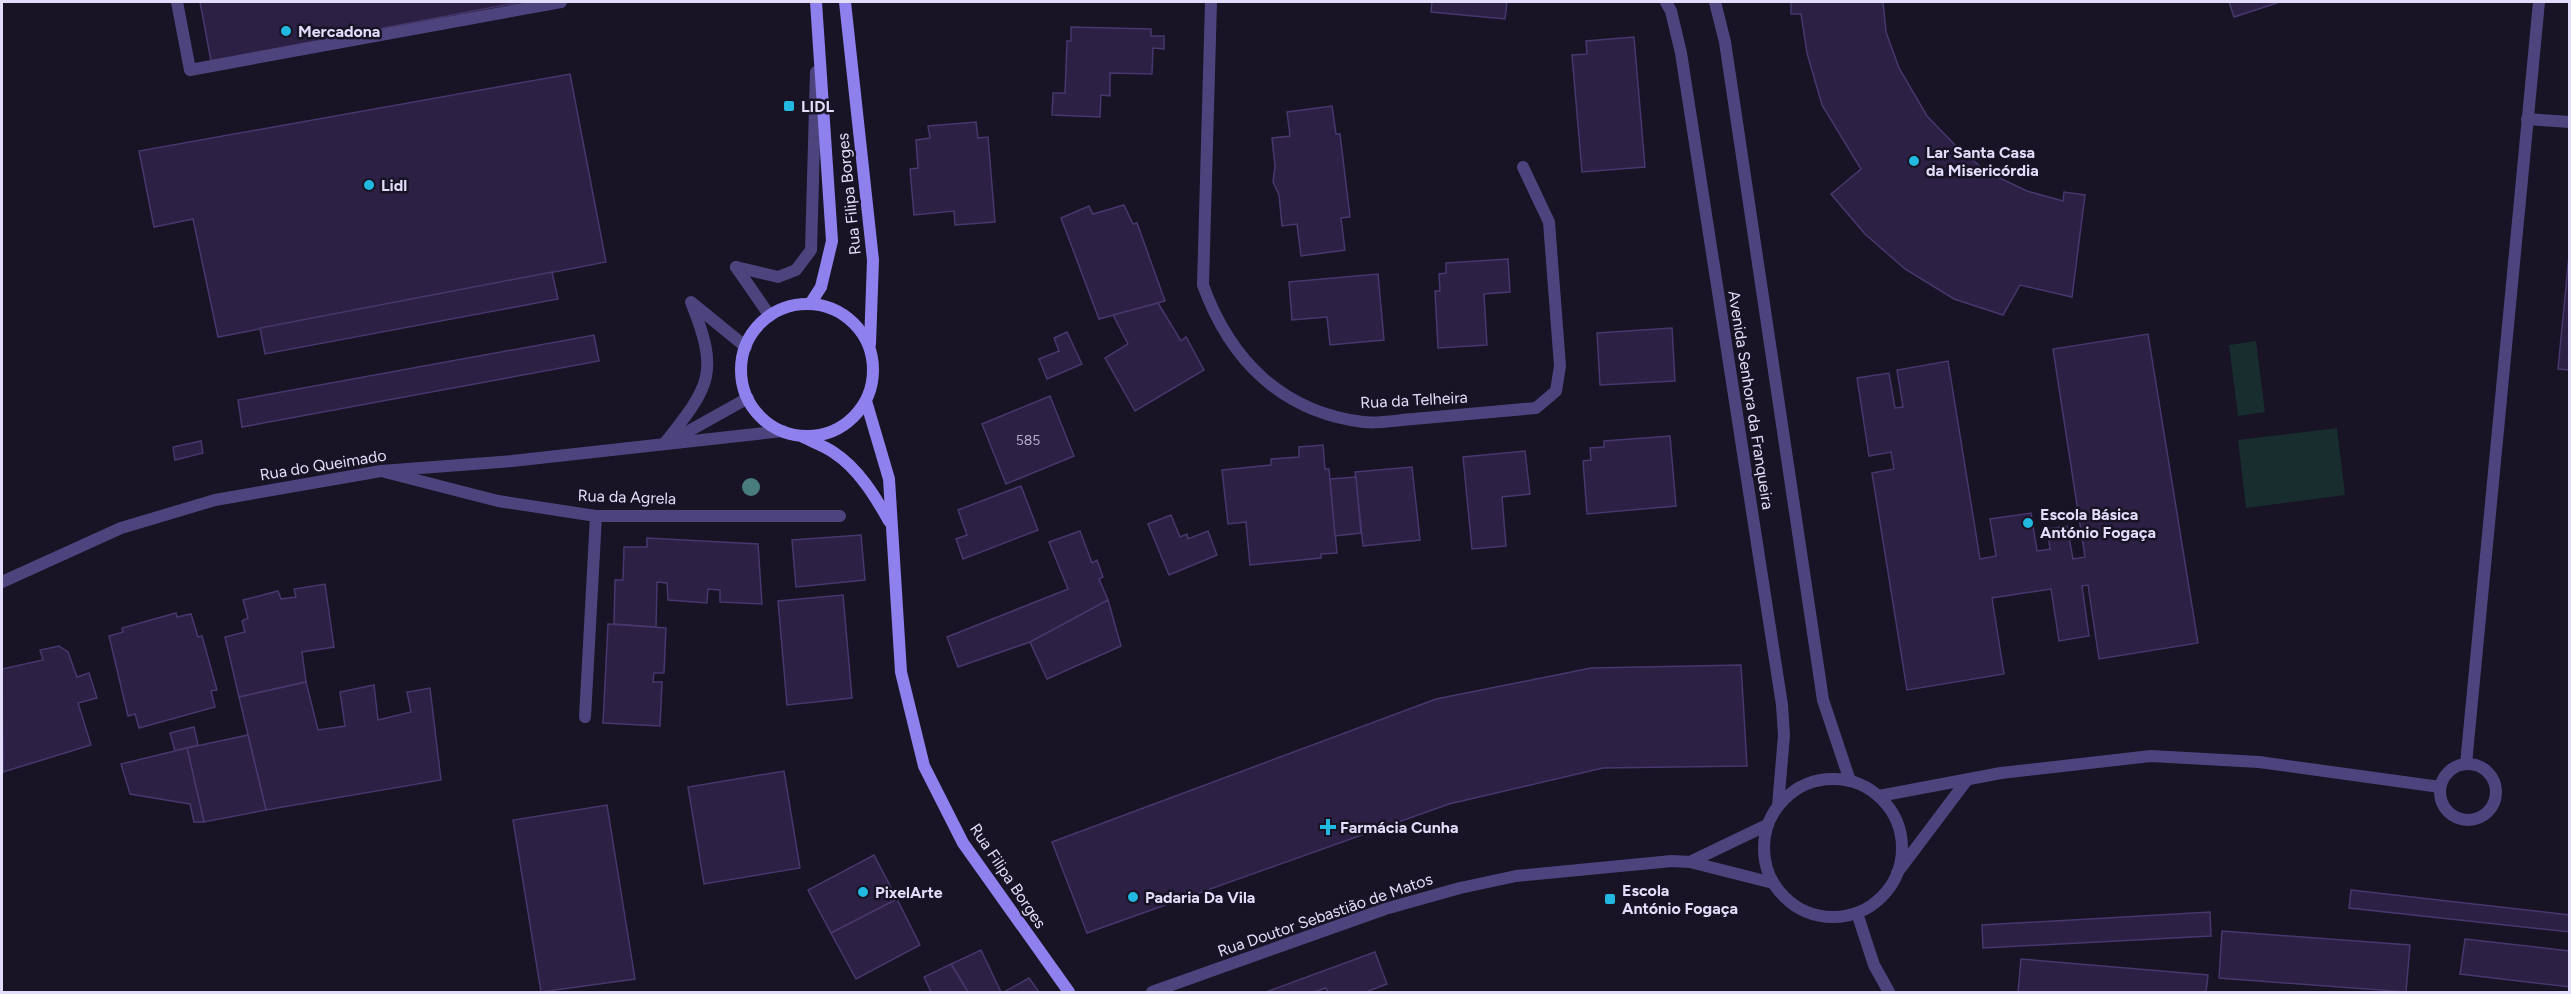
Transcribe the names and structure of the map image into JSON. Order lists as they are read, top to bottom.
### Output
{
  "streets": {
    "main road": ["Rua Filipa Borges"],
    "street": [
      "Rua da Telheira",
      "Avenida Senhora da Franqueira",
      "Rua do Queimado",
      "Rua da Agrela",
      "Rua Doutor Sebastião de Matos"
    ]
  },
  "crossings": [
    ["Rua Filipa Borges", "Rua do Queimado"],
    ["Avenida Senhora da Franqueira", "Rua Doutor Sebastião de Matos"],
    ["Rua do Queimado", "Rua da Agrela"]
  ],
  "places": {
    "other": [
      "Mercadona",
      "Lar Santa Casa da Misericórdia",
      "Lidl",
      "Escola Básica António Fogaça",
      "PixelArte",
      "Padaria Da Vila"
    ],
    "transit": ["LIDL", "Escola António Fogaça"],
    "health": ["Farmácia Cunha"]
  },
  "house_numbers": ["585"]
}
